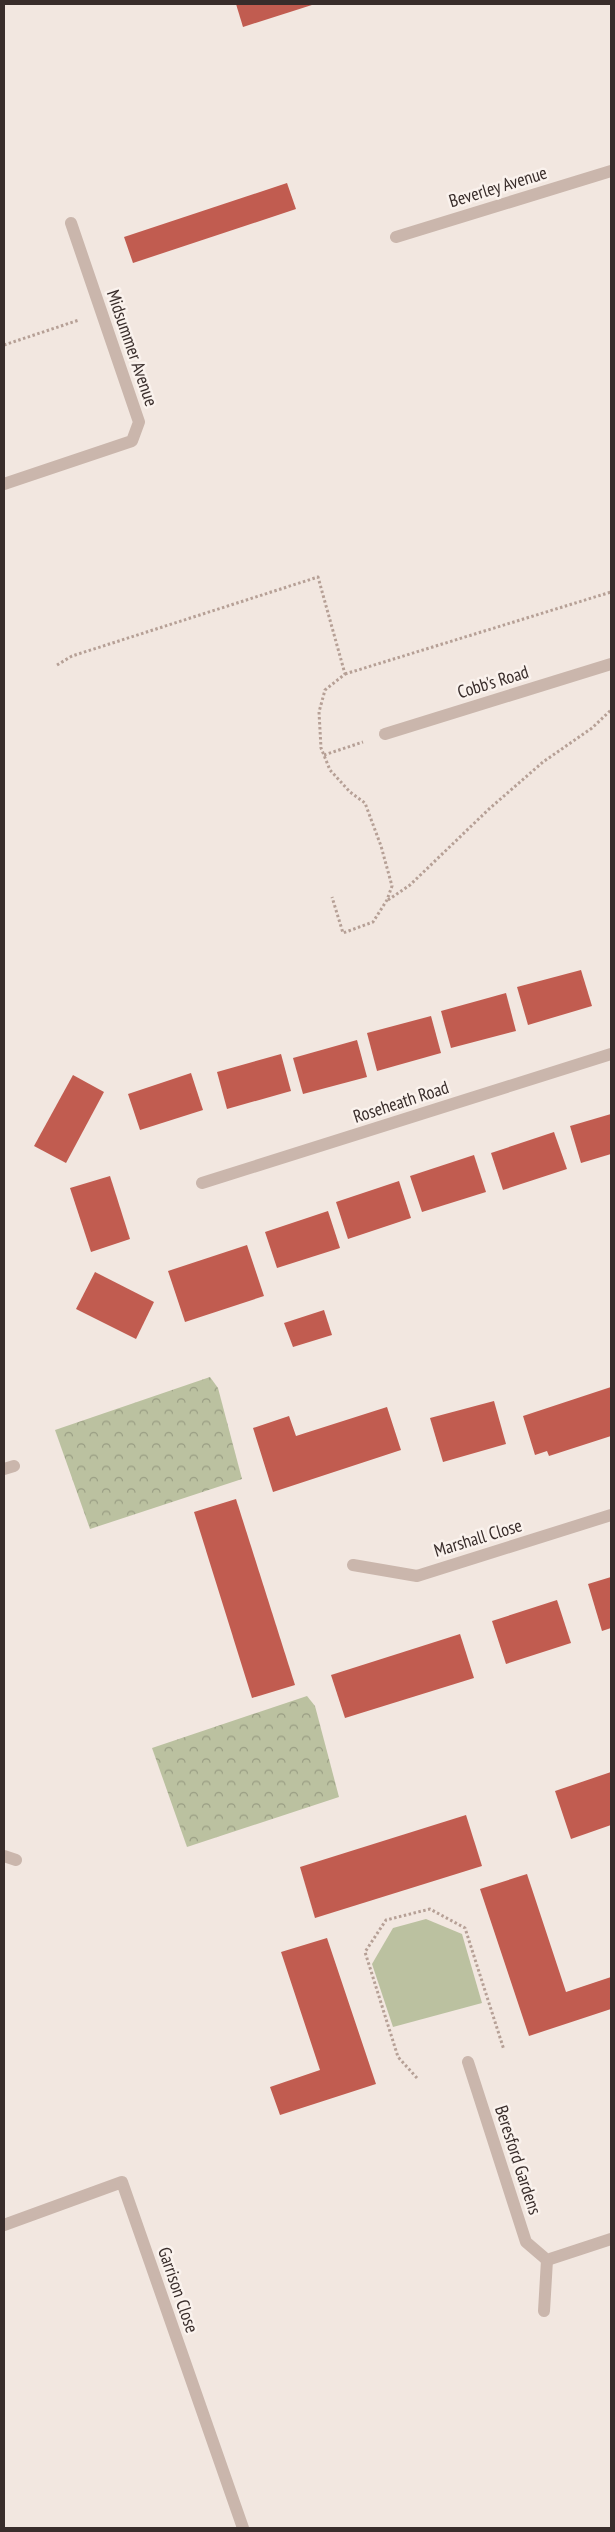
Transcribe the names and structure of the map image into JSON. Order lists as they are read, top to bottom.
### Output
{
  "streets": {
    "street": [
      "Beverley Avenue",
      "Midsummer Avenue",
      "Cobb's Road",
      "Roseheath Road",
      "Marshall Close",
      "Beresford Gardens",
      "Garrison Close"
    ]
  }
}
